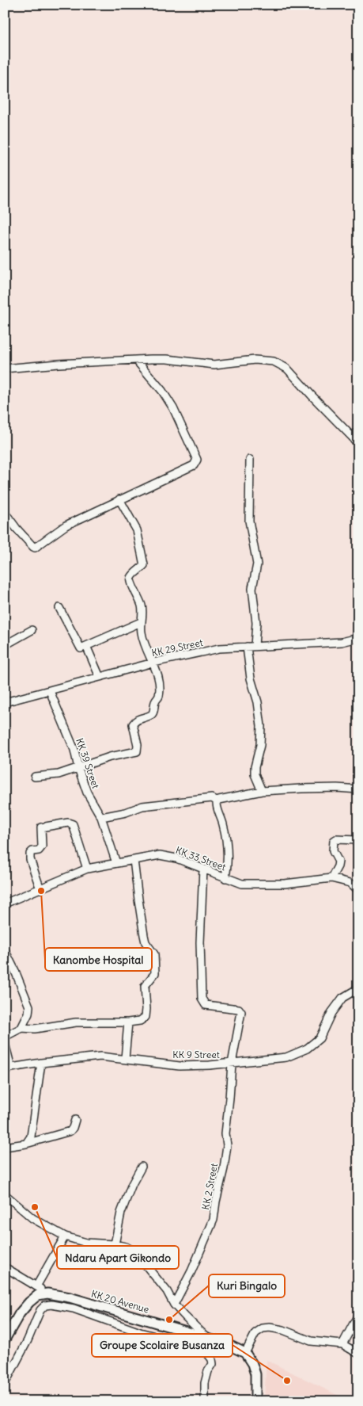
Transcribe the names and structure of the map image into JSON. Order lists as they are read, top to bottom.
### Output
{
  "streets": {
    "main road": ["KK 20 Avenue"],
    "street": [
      "KK 29 Street",
      "KK 39 Street",
      "KK 33 Street",
      "KK 9 Street",
      "KK 2 Street"
    ]
  },
  "crossings": [
    ["KK 29 Street", "KK 39 Street"],
    ["KK 39 Street", "KK 33 Street"],
    ["KK 33 Street", "KK 2 Street"],
    ["KK 9 Street", "KK 2 Street"]
  ],
  "places": [
    "Kanombe Hospital",
    "Ndaru Apart Gikondo",
    "Kuri Bingalo",
    "Groupe Scolaire Busanza"
  ]
}
